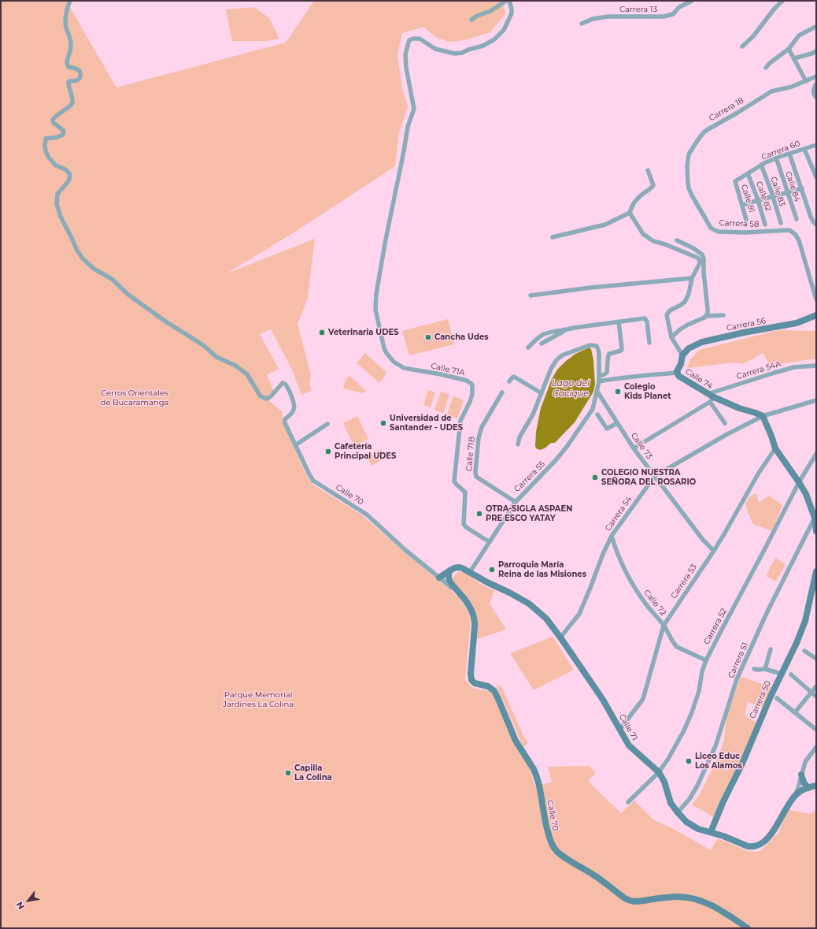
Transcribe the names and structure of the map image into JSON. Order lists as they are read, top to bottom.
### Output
{
  "streets": {
    "street": [
      "Carrera 13",
      "Carrera 18",
      "Carrera 60",
      "Calle 84",
      "Calle 83",
      "Calle 82",
      "Calle 81",
      "Carrera 58",
      "Carrera 56",
      "Calle 71A",
      "Carrera 54A",
      "Calle 74",
      "Calle 73",
      "Calle 71B",
      "Carrera 55",
      "Calle 70",
      "Carrera 54",
      "Carrera 53",
      "Calle 72",
      "Carrera 52",
      "Carrera 51",
      "Carrera 50",
      "Calle 71"
    ]
  },
  "crossings": [
    ["Carrera 18", "Carrera 58"],
    ["Carrera 60", "Calle 84"],
    ["Carrera 60", "Calle 83"],
    ["Carrera 60", "Calle 82"],
    ["Carrera 60", "Calle 81"],
    ["Carrera 56", "Calle 74"],
    ["Calle 71A", "Carrera 55"],
    ["Carrera 54A", "Calle 74"],
    ["Calle 74", "Carrera 54"],
    ["Calle 73", "Carrera 55"],
    ["Calle 73", "Carrera 54"],
    ["Calle 73", "Carrera 53"],
    ["Calle 71B", "Carrera 55"],
    ["Carrera 55", "Calle 71"],
    ["Carrera 54", "Calle 72"],
    ["Carrera 54", "Calle 71"],
    ["Carrera 53", "Calle 72"],
    ["Carrera 53", "Calle 71"],
    ["Calle 72", "Carrera 52"],
    ["Carrera 52", "Calle 71"],
    ["Carrera 51", "Calle 71"],
    ["Carrera 50", "Calle 71"]
  ],
  "water": ["Lago del Cacique"],
  "parks": ["Cerros Orientales de Bucaramanga", "Parque Memorial Jardines La Colina"],
  "places": [
    "Veterinaria UDES",
    "Cancha Udes",
    "Colegio Kids Planet",
    "Universidad de Santander - UDES",
    "Cafetería Principal UDES",
    "COLEGIO NUESTRA SEÑORA DEL ROSARIO",
    "OTRA-SIGLA ASPAEN PRE ESCO YATAY",
    "Parroquia María Reina de las Misiones",
    "Liceo Educ Los Alamos",
    "Capilla La Colina"
  ],
  "north": "bottom left"
}
